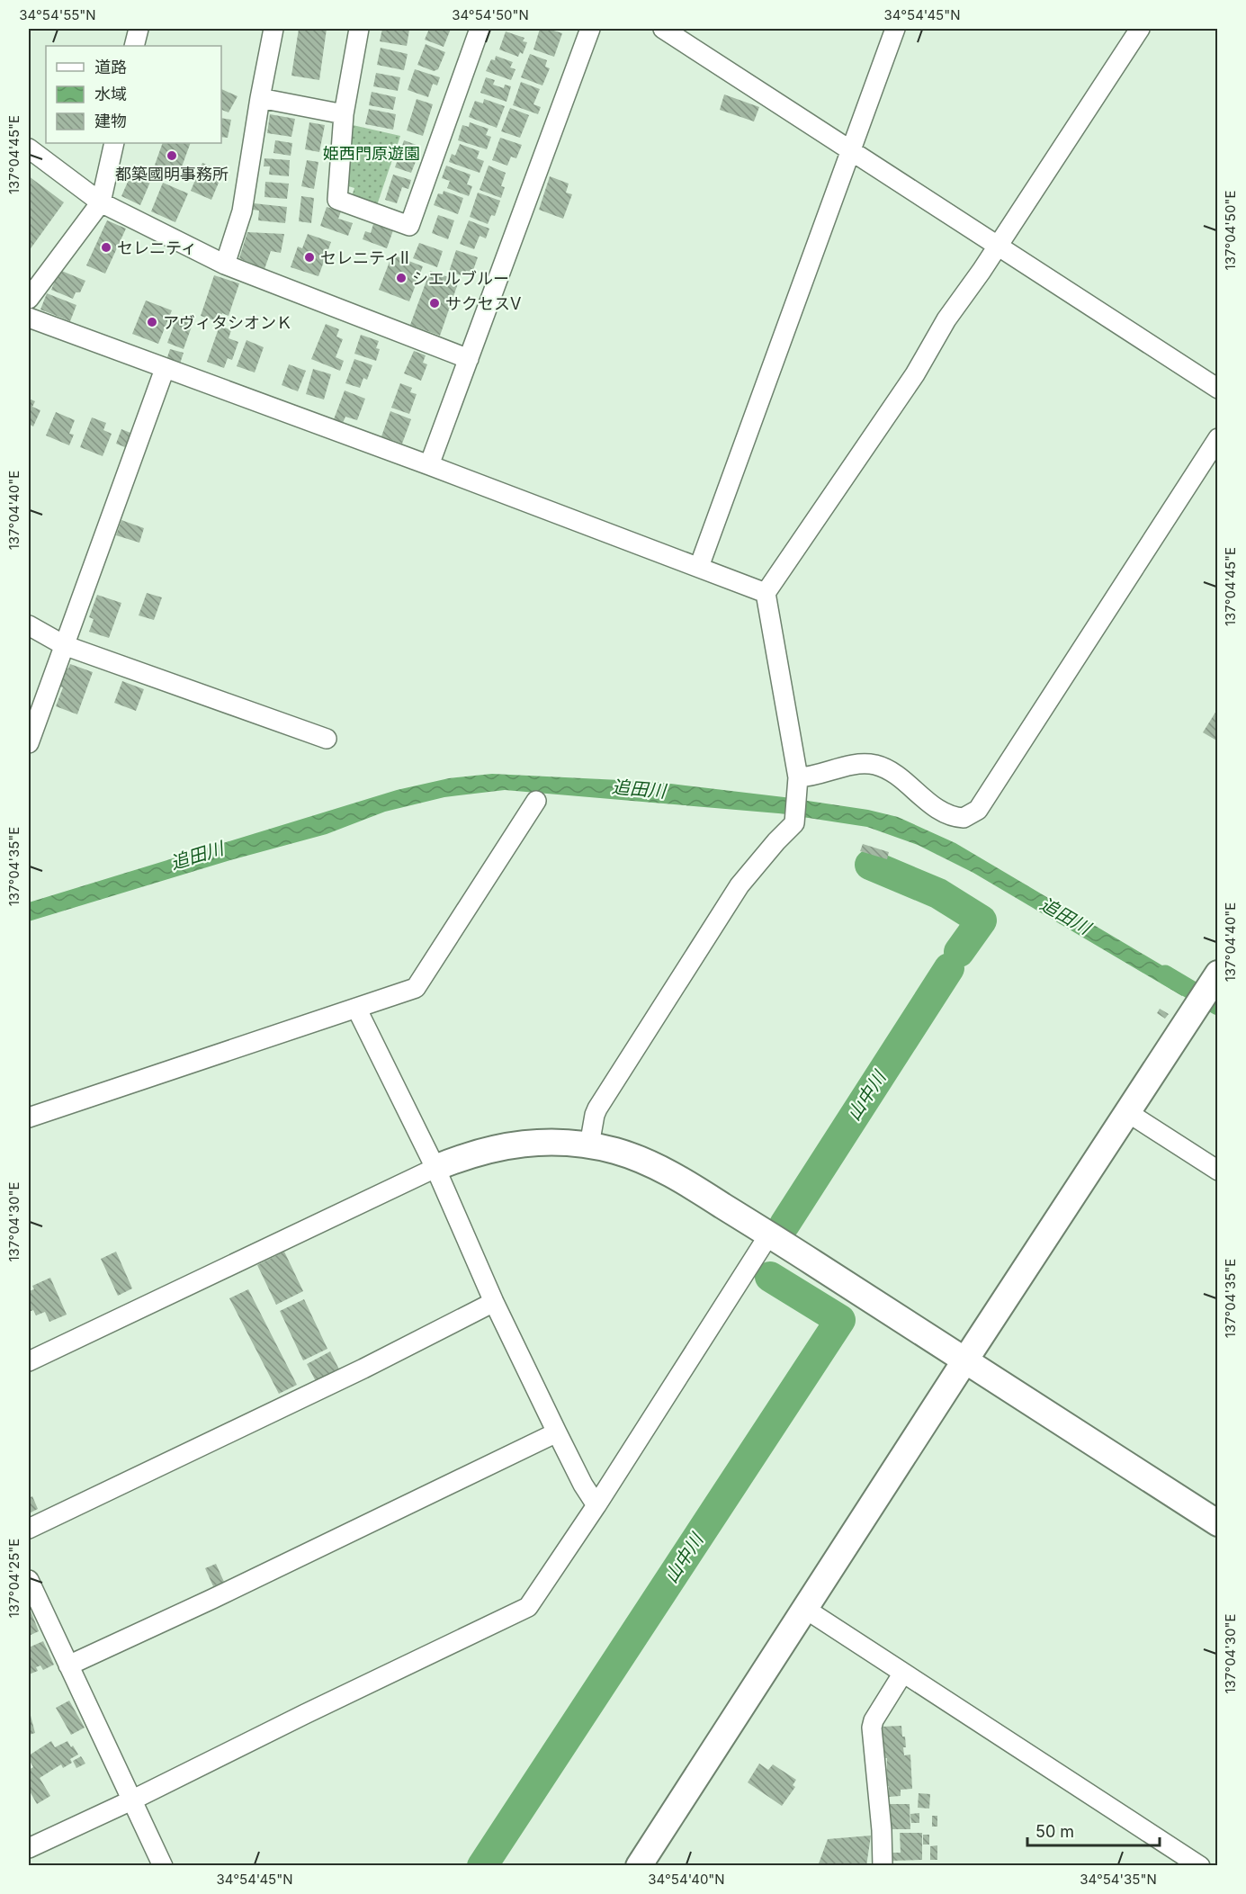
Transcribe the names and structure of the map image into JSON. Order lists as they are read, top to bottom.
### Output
{
  "water": ["追田川", "山中川"],
  "parks": ["姫西門原遊園"],
  "places": [
    "都築國明事務所",
    "セレニティ",
    "セレニティⅡ",
    "シエルブルー",
    "サクセスⅤ",
    "アヴィタシオンＫ"
  ],
  "legend": ["道路", "水域", "建物"],
  "scale_bar": "50 m",
  "coordinates": [
    "34°54'55\"N",
    "34°54'50\"N",
    "34°54'45\"N",
    "137°04'45\"E",
    "137°04'50\"E",
    "137°04'40\"E",
    "137°04'35\"E",
    "137°04'30\"E",
    "137°04'25\"E",
    "34°54'40\"N",
    "34°54'35\"N"
  ]
}
